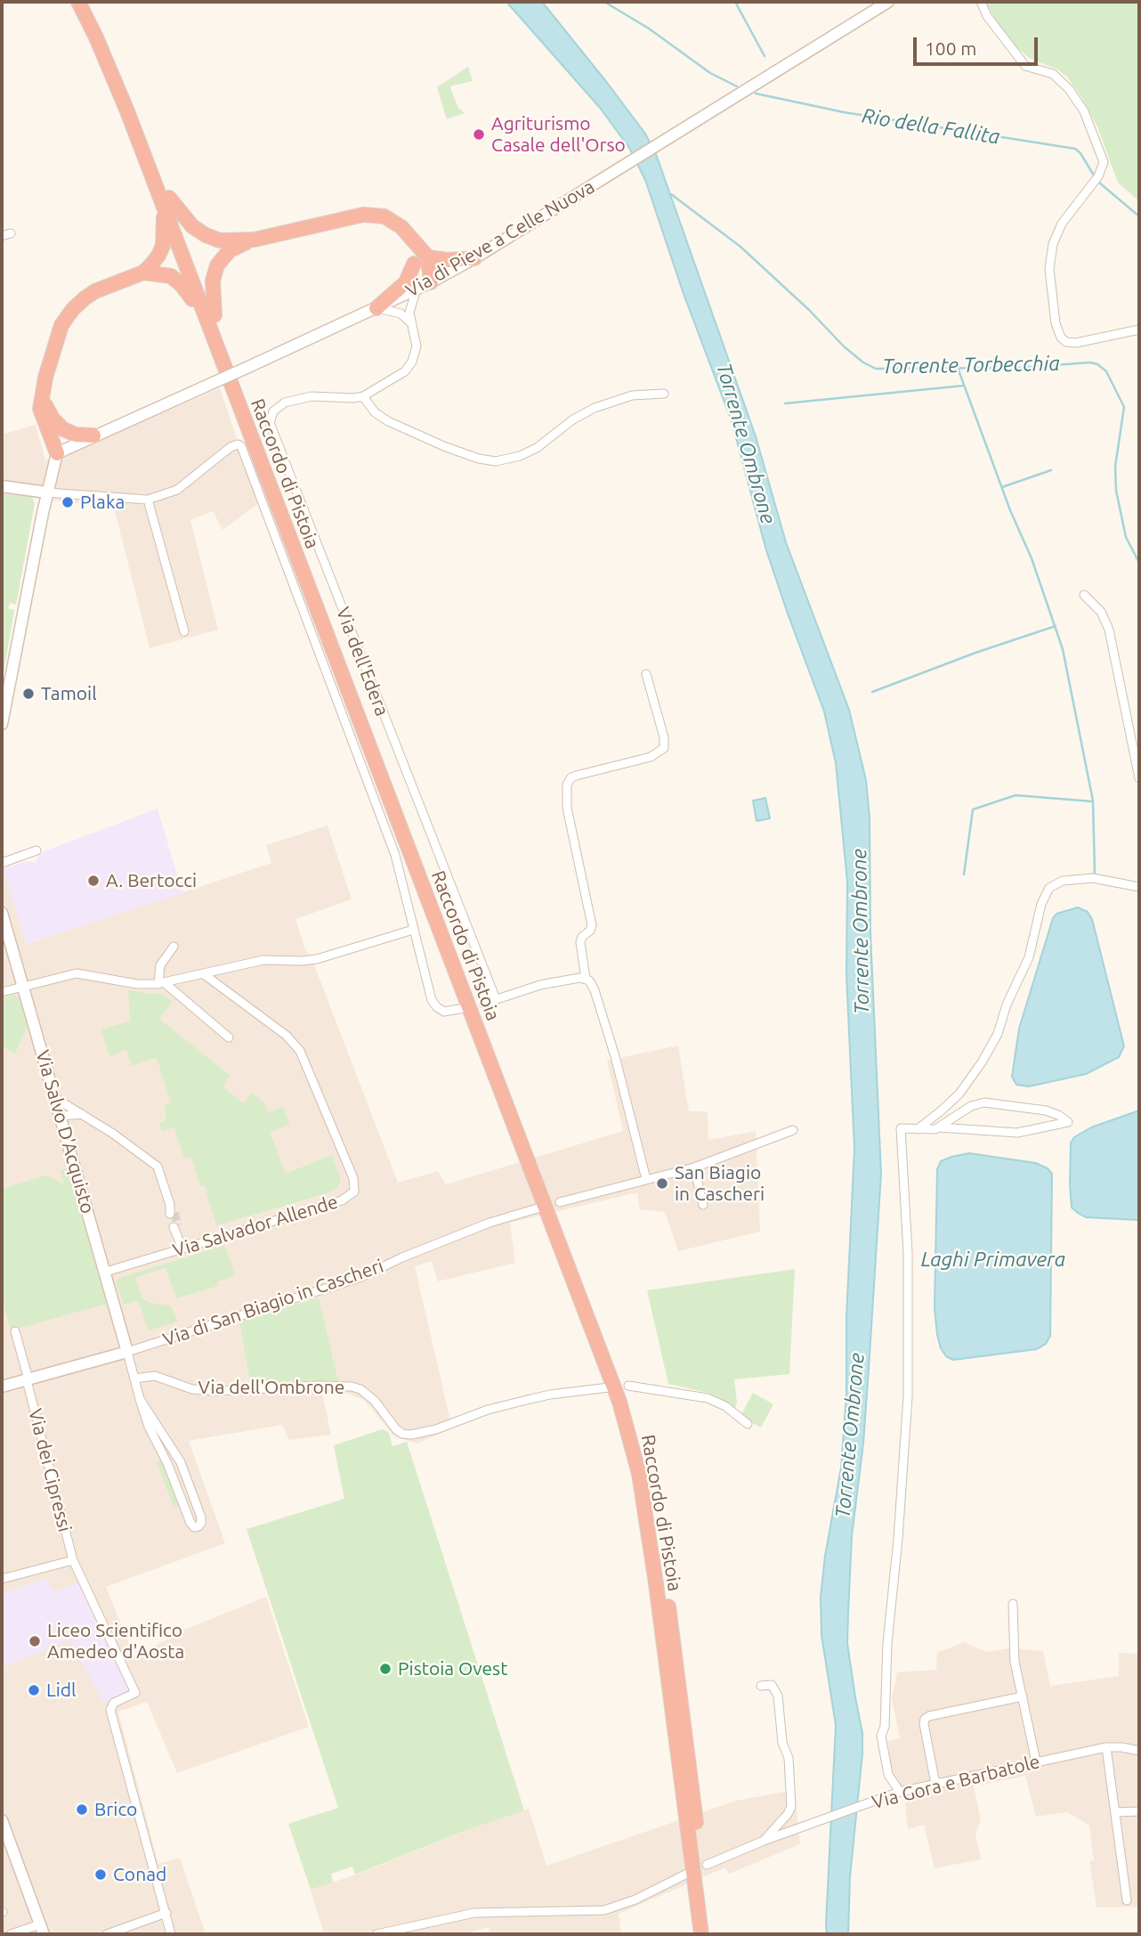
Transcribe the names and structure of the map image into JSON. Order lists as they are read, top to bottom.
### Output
{
  "streets": {
    "highway": ["Raccordo di Pistoia"],
    "main road": ["Via di Pieve a Celle Nuova", "Via Salvo D'Acquisto", "Via di San Biagio in Cascheri"],
    "street": [
      "Via dell'Edera",
      "Via Salvador Allende",
      "Via dell'Ombrone",
      "Via dei Cipressi",
      "Via Gora e Barbatole"
    ]
  },
  "crossings": [
    ["Via Salvo D'Acquisto", "Via Salvador Allende"],
    ["Via Salvo D'Acquisto", "Via di San Biagio in Cascheri"],
    ["Via di San Biagio in Cascheri", "Via dei Cipressi"]
  ],
  "water": [
    "Rio della Fallita",
    "Torrente Torbecchia",
    "Torrente Ombrone",
    "Laghi Primavera"
  ],
  "places": [
    "Agriturismo Casale dell'Orso",
    "Plaka",
    "Tamoil",
    "A. Bertocci",
    "San Biagio in Cascheri",
    "Liceo Scientifico Amedeo d'Aosta",
    "Pistoia Ovest",
    "Lidl",
    "Brico",
    "Conad"
  ],
  "scale_bar": "100 m"
}
